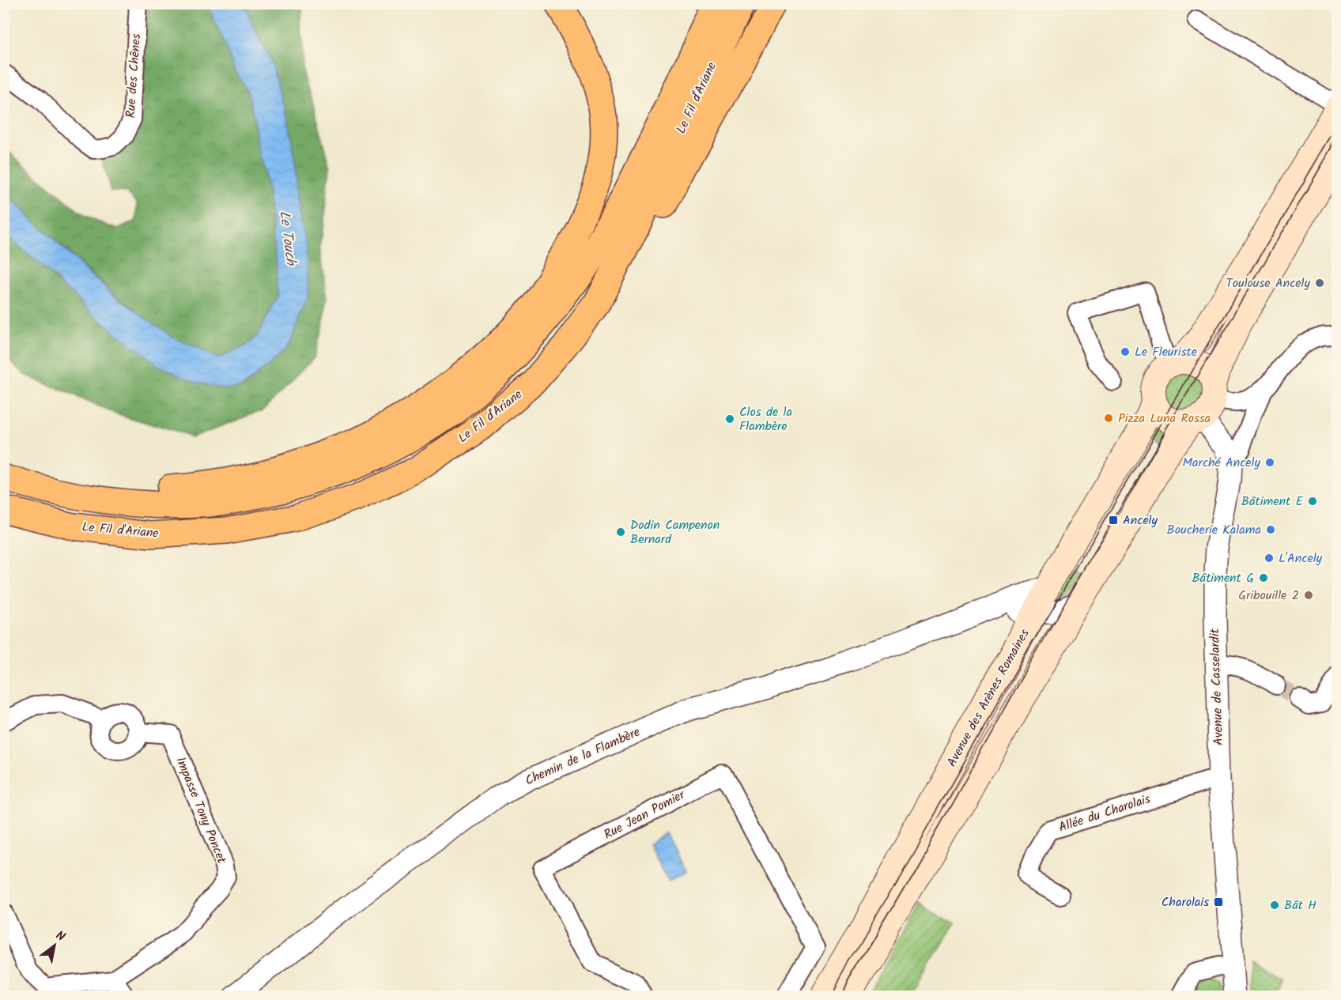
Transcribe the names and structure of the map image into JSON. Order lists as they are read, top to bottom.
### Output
{
  "streets": {
    "highway": ["Le Fil d'Ariane"],
    "main road": ["Avenue des Arènes Romaines"],
    "street": [
      "Rue des Chênes",
      "Avenue de Casselardit",
      "Chemin de la Flambère",
      "Impasse Tony Poncet",
      "Allée du Charolais",
      "Rue Jean Pomier"
    ]
  },
  "crossings": [
    ["Avenue de Casselardit", "Allée du Charolais"],
    ["Avenue des Arènes Romaines", "Chemin de la Flambère"]
  ],
  "water": ["Le Touch"],
  "places": {
    "other": [
      "Toulouse Ancely",
      "Le Fleuriste",
      "Pizza Luna Rossa",
      "Clos de la Flambère",
      "Marché Ancely",
      "Bâtiment E",
      "Boucherie Kalama",
      "Dodin Campenon Bernard",
      "L'Ancely",
      "Bâtiment G",
      "Gribouille 2",
      "Bât H"
    ],
    "transit": ["Ancely", "Charolais"]
  },
  "north": "top right"
}
